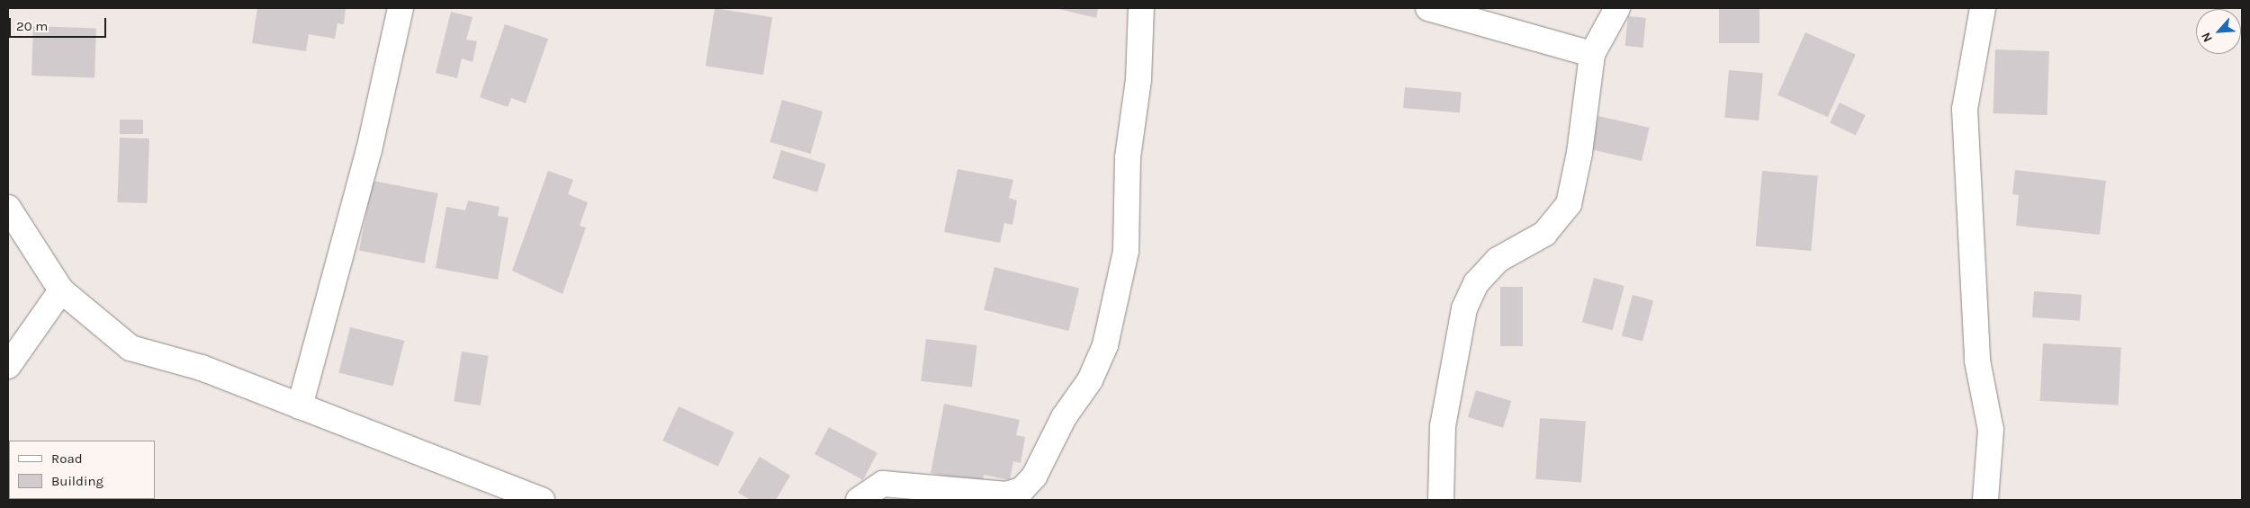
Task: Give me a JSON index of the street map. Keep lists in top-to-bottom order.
{
  "legend": ["Road", "Building"],
  "scale_bar": "20 m",
  "north": "bottom left"
}
